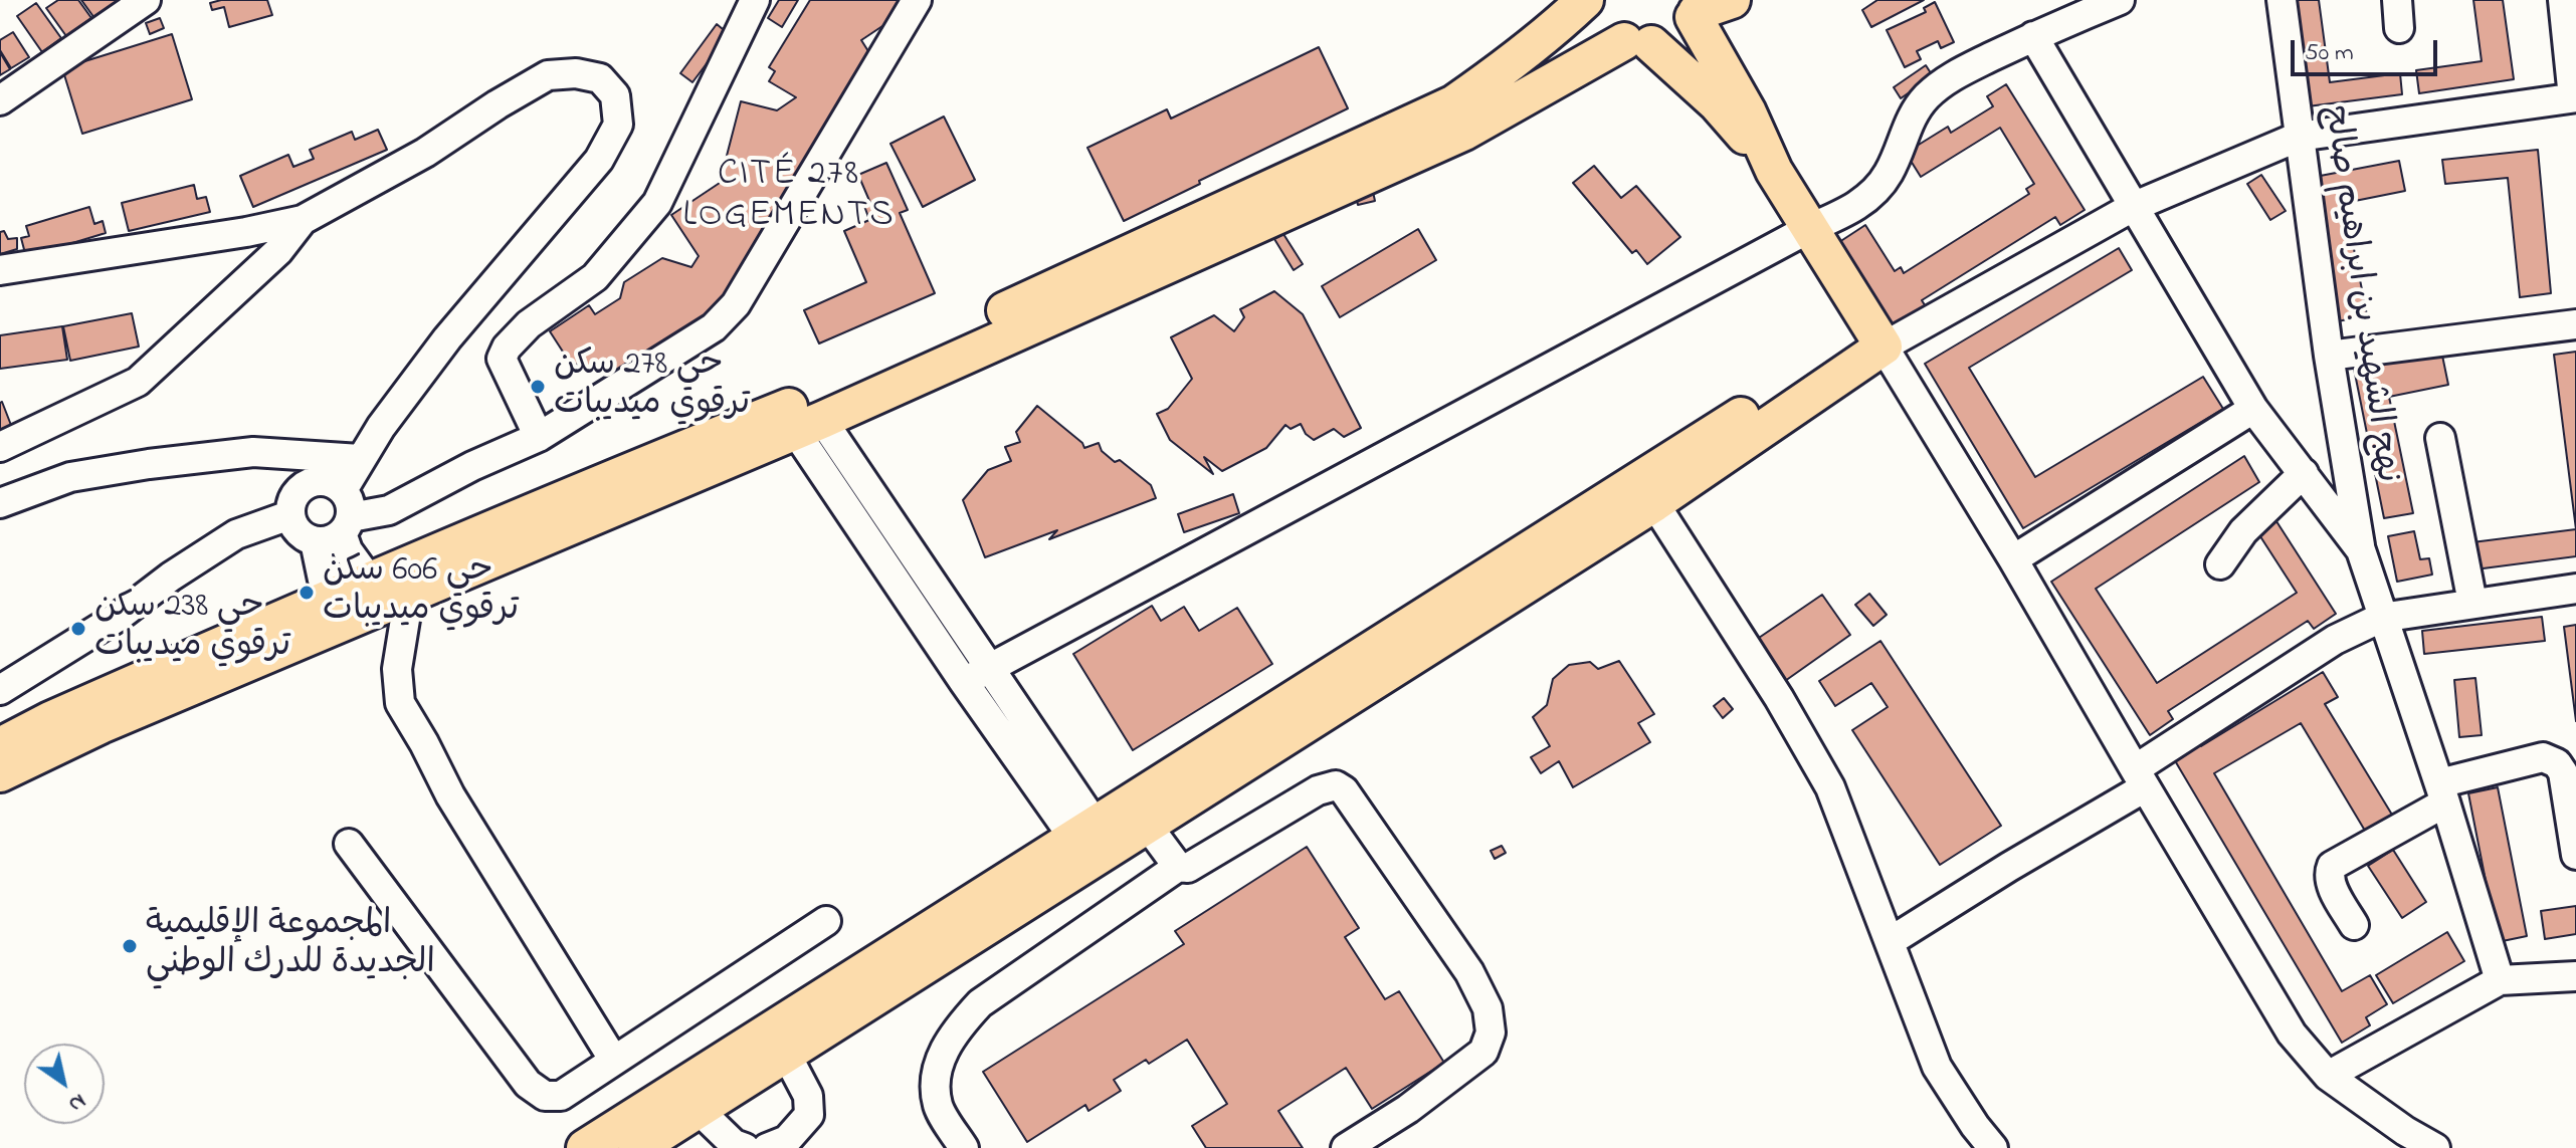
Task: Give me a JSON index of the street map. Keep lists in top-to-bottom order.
{
  "streets": {
    "street": ["نهج الشهيد بن ابراهيم صالح"]
  },
  "districts": ["CITÉ 278 LOGEMENTS"],
  "places": [
    "حي 278 سكن ترقوي ميديبات",
    "حي 606 سكن ترقوي ميديبات",
    "حي 238 سكن ترقوي ميديبات",
    "المجموعة الإقليمية الجديدة للدرك الوطني"
  ],
  "scale_bar": "50 m",
  "north": "bottom right"
}
